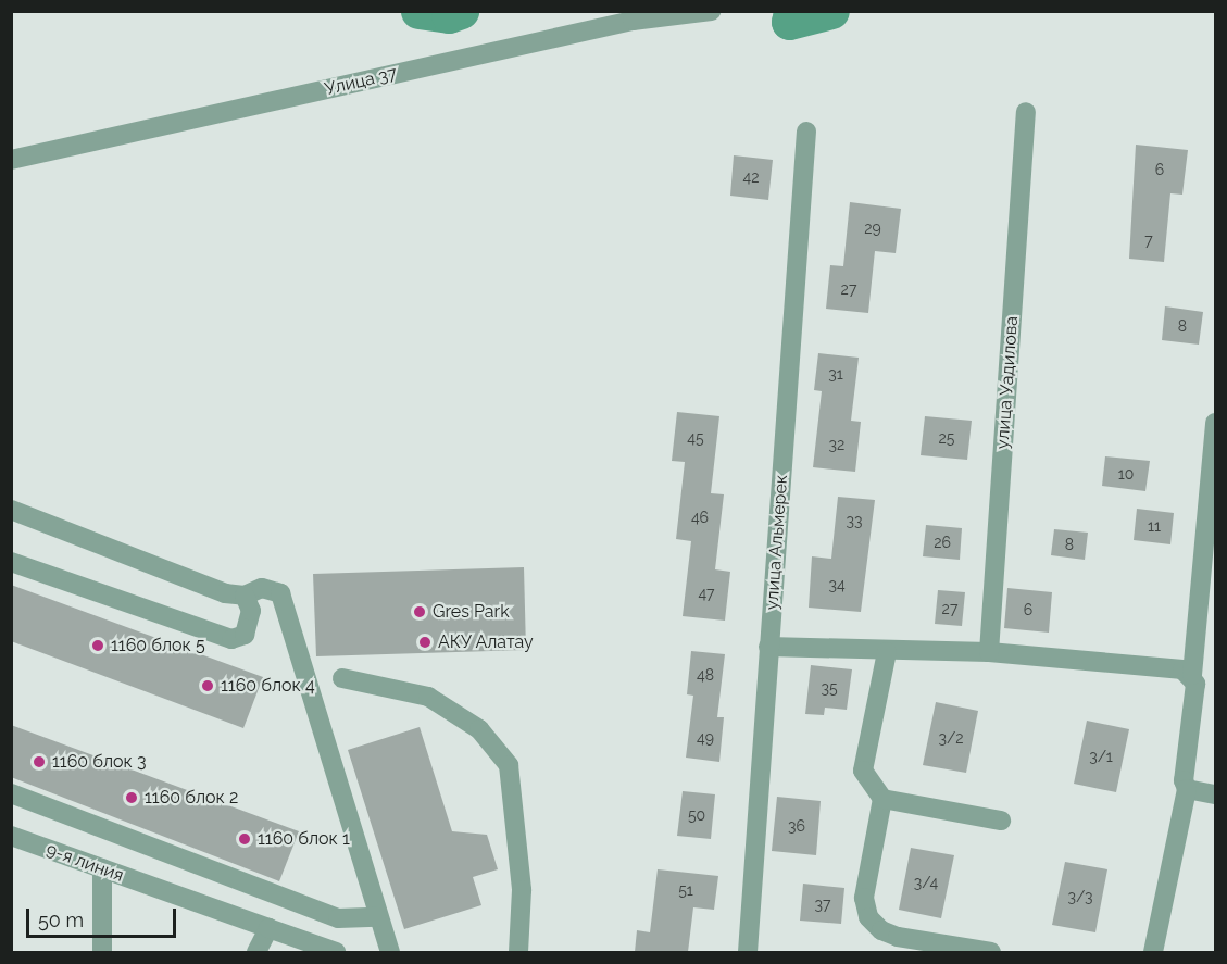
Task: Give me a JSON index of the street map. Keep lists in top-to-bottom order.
{
  "streets": {
    "street": [
      "Улица 37",
      "улица Уадилова",
      "улица Альмерек",
      "9-я линия"
    ]
  },
  "places": [
    "Gres Park",
    "АКУ Алатау",
    "1160 блок 5",
    "1160 блок 4",
    "1160 блок 3",
    "1160 блок 2",
    "1160 блок 1"
  ],
  "house_numbers": [
    "6",
    "42",
    "29",
    "7",
    "27",
    "8",
    "31",
    "45",
    "25",
    "32",
    "10",
    "46",
    "33",
    "11",
    "26",
    "8",
    "34",
    "47",
    "27",
    "6",
    "48",
    "35",
    "49",
    "3/2",
    "3/1",
    "50",
    "36",
    "3/4",
    "51",
    "3/3",
    "37"
  ],
  "scale_bar": "50 m"
}
